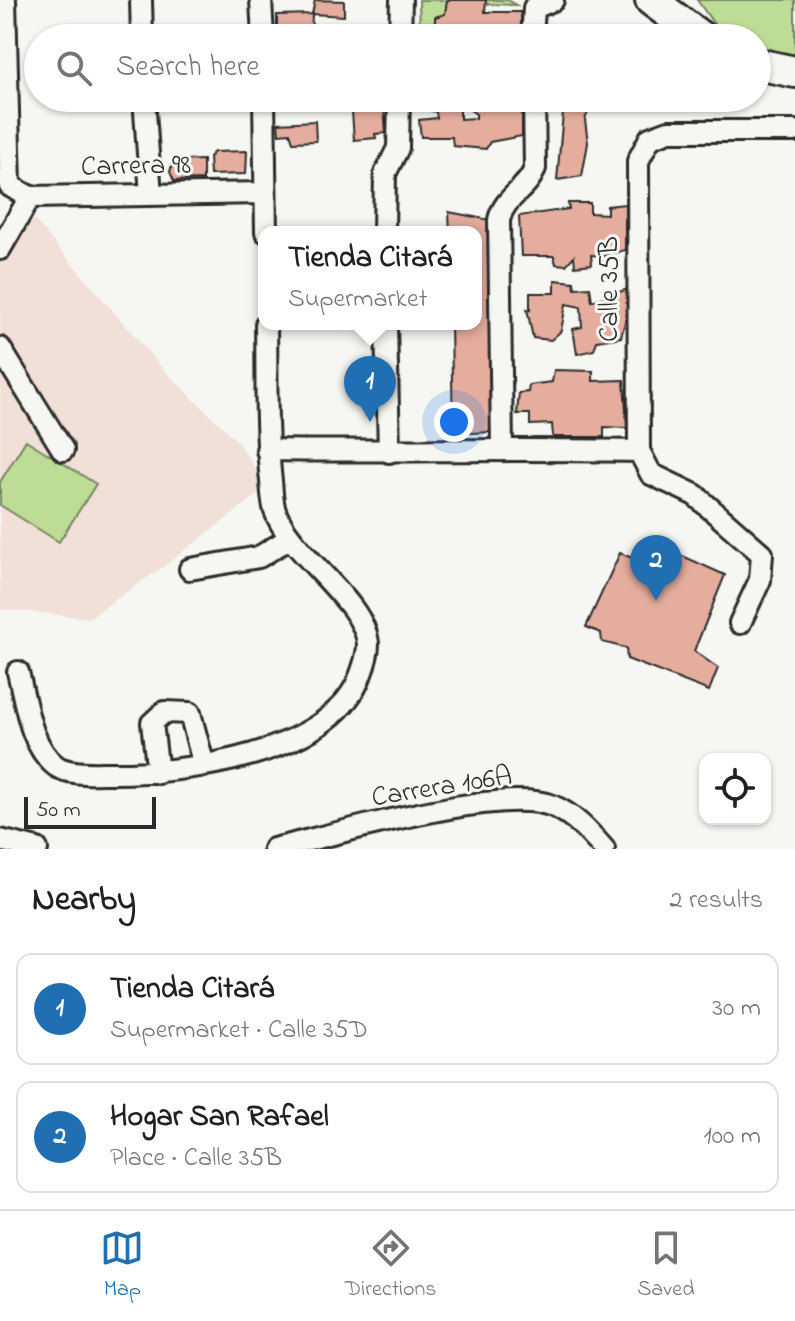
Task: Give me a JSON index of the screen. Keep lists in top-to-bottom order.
{
  "streets": {
    "street": ["Carrera 98", "Calle 35B", "Carrera 106A"]
  },
  "scale_bar": "50 m",
  "page": {
    "search": "Search here",
    "popup": ["Tienda Citará", "Supermarket"],
    "pins": ["1", "2"],
    "scale": "50 m",
    "heading": ["Nearby", "2 results"],
    "list": [
      {
        "mark": "1",
        "name": "Tienda Citará",
        "note": "Supermarket · Calle 35D",
        "value": "30 m"
      },
      {
        "mark": "2",
        "name": "Hogar San Rafael",
        "note": "Place · Calle 35B",
        "value": "100 m"
      }
    ],
    "nav": ["Map", "Directions", "Saved"]
  }
}
